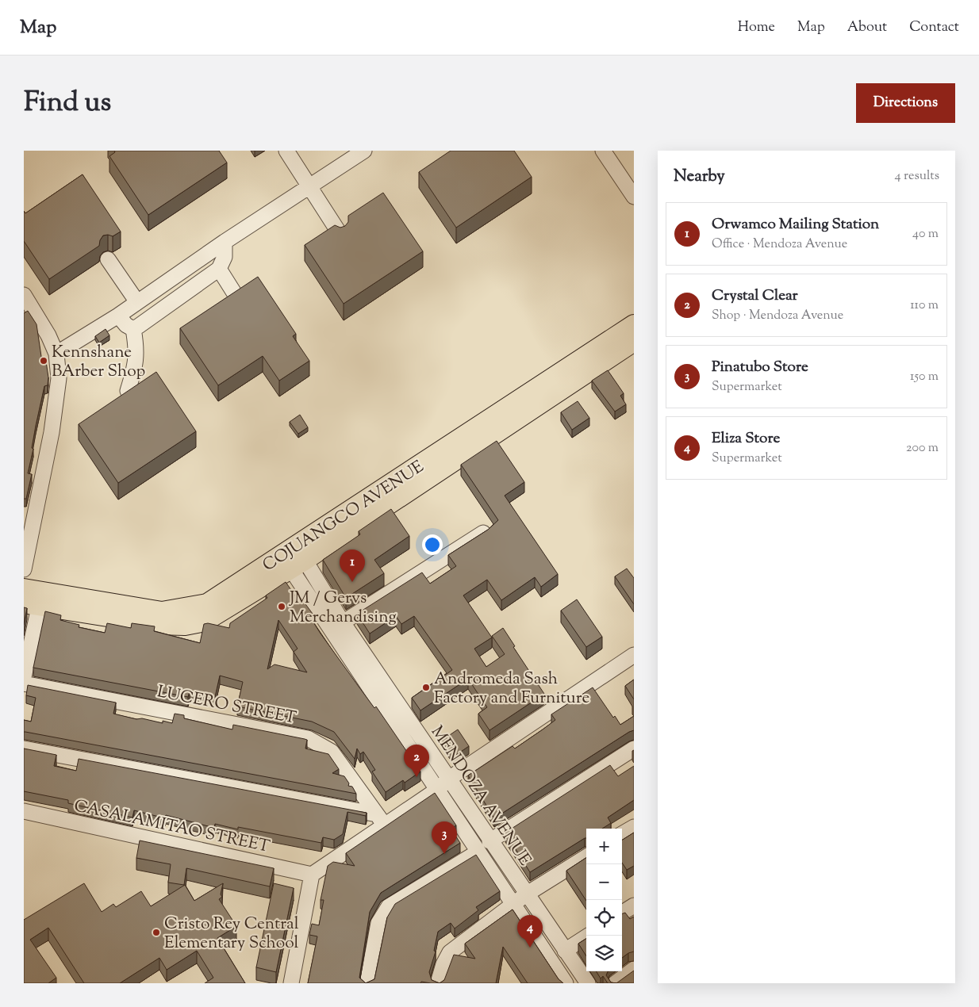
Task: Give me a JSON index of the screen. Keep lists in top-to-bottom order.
{
  "streets": {
    "main road": ["COJUANGCO AVENUE"],
    "street": ["LUCERO STREET", "MENDOZA AVENUE", "CASALAMITAO STREET"]
  },
  "crossings": [
    ["COJUANGCO AVENUE", "MENDOZA AVENUE"]
  ],
  "places": [
    "Kennshane BArber Shop",
    "JM / Gervs Merchandising",
    "Andromeda Sash Factory and Furniture",
    "Cristo Rey Central Elementary School"
  ],
  "page": {
    "header": "Map",
    "nav": [
      "Home",
      "Map",
      "About",
      "Contact"
    ],
    "title": "Find us",
    "buttons": "Directions",
    "heading": ["Nearby", "4 results"],
    "list": [
      {
        "mark": "1",
        "name": "Orwamco Mailing Station",
        "note": "Office · Mendoza Avenue",
        "value": "40 m"
      },
      {
        "mark": "2",
        "name": "Crystal Clear",
        "note": "Shop · Mendoza Avenue",
        "value": "110 m"
      },
      {
        "mark": "3",
        "name": "Pinatubo Store",
        "note": "Supermarket",
        "value": "150 m"
      },
      {
        "mark": "4",
        "name": "Eliza Store",
        "note": "Supermarket",
        "value": "200 m"
      }
    ],
    "pins": [
      "1",
      "2",
      "3",
      "4"
    ],
    "map_buttons": ["+", "−"]
  }
}
